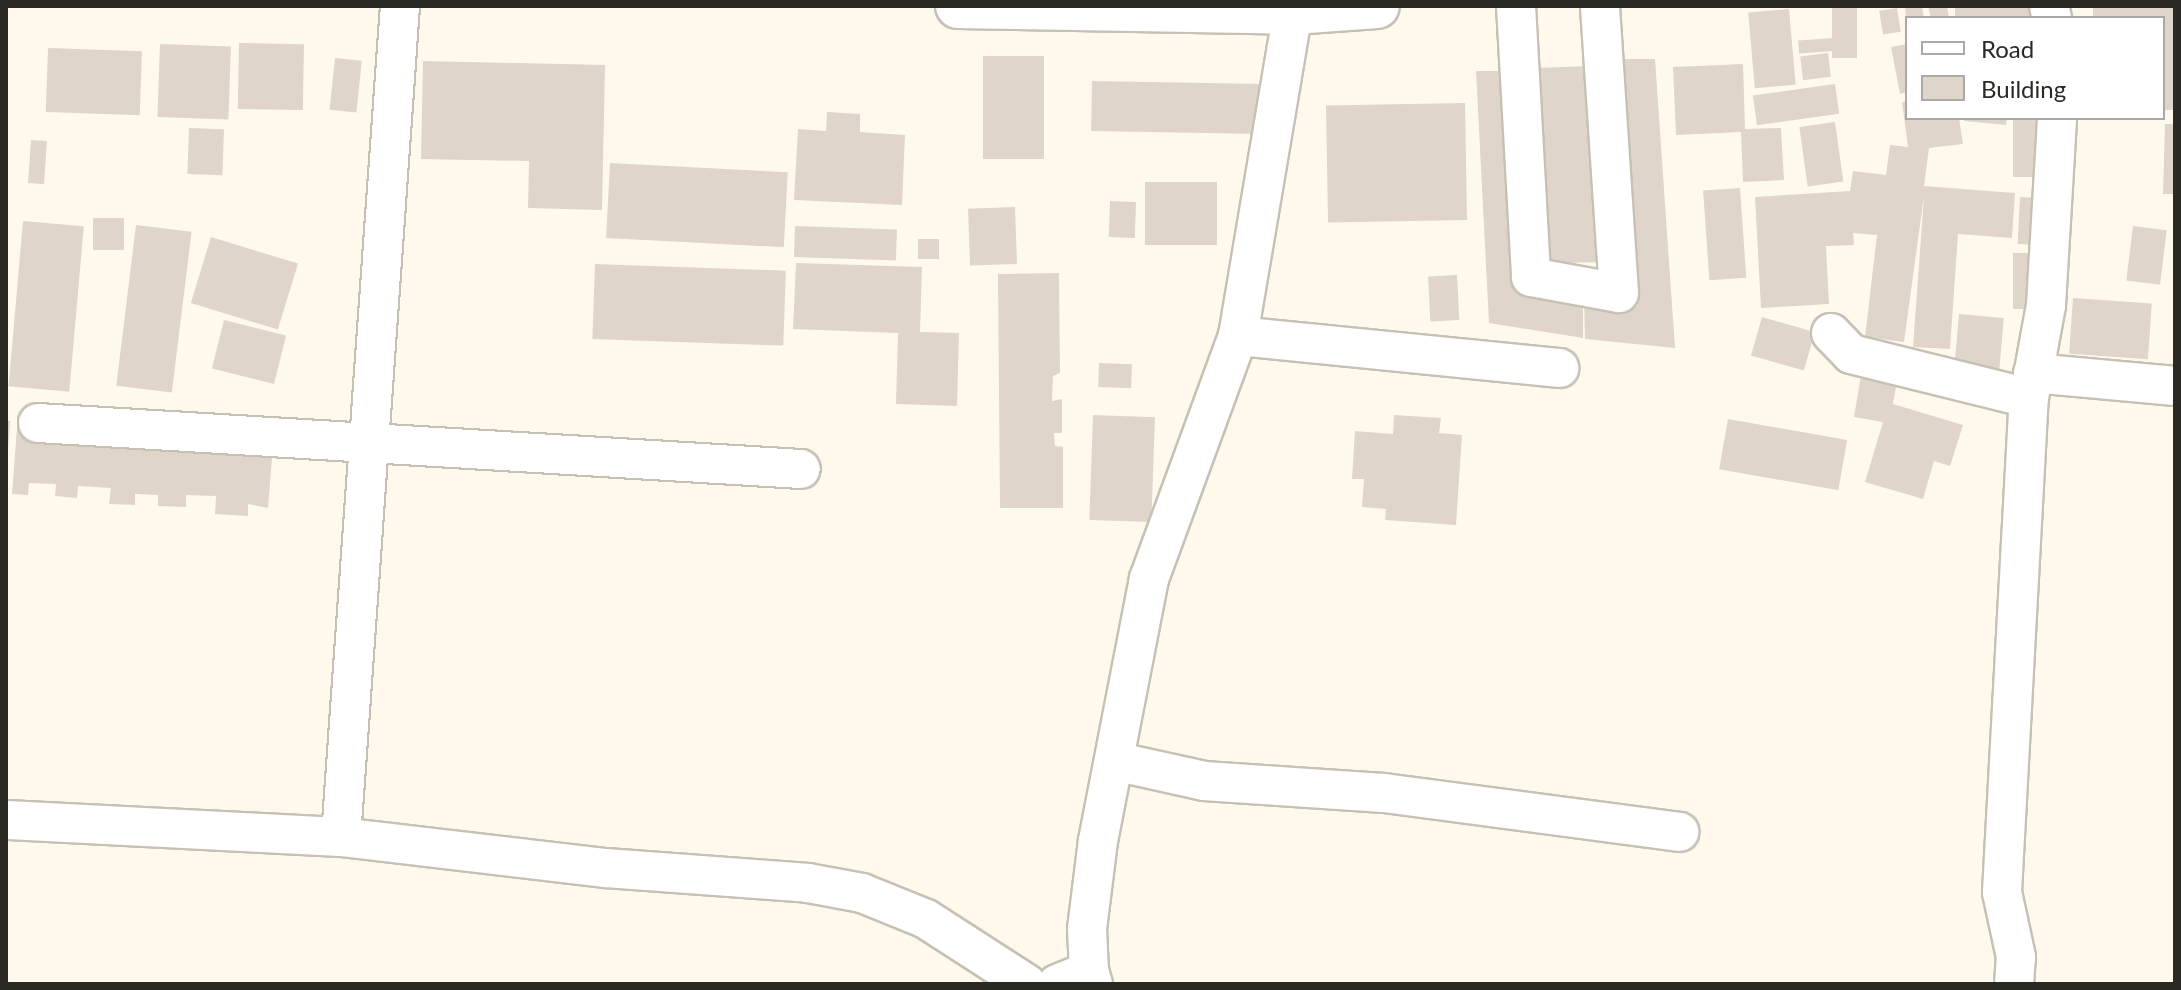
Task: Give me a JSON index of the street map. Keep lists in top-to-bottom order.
{
  "legend": ["Road", "Building"]
}
